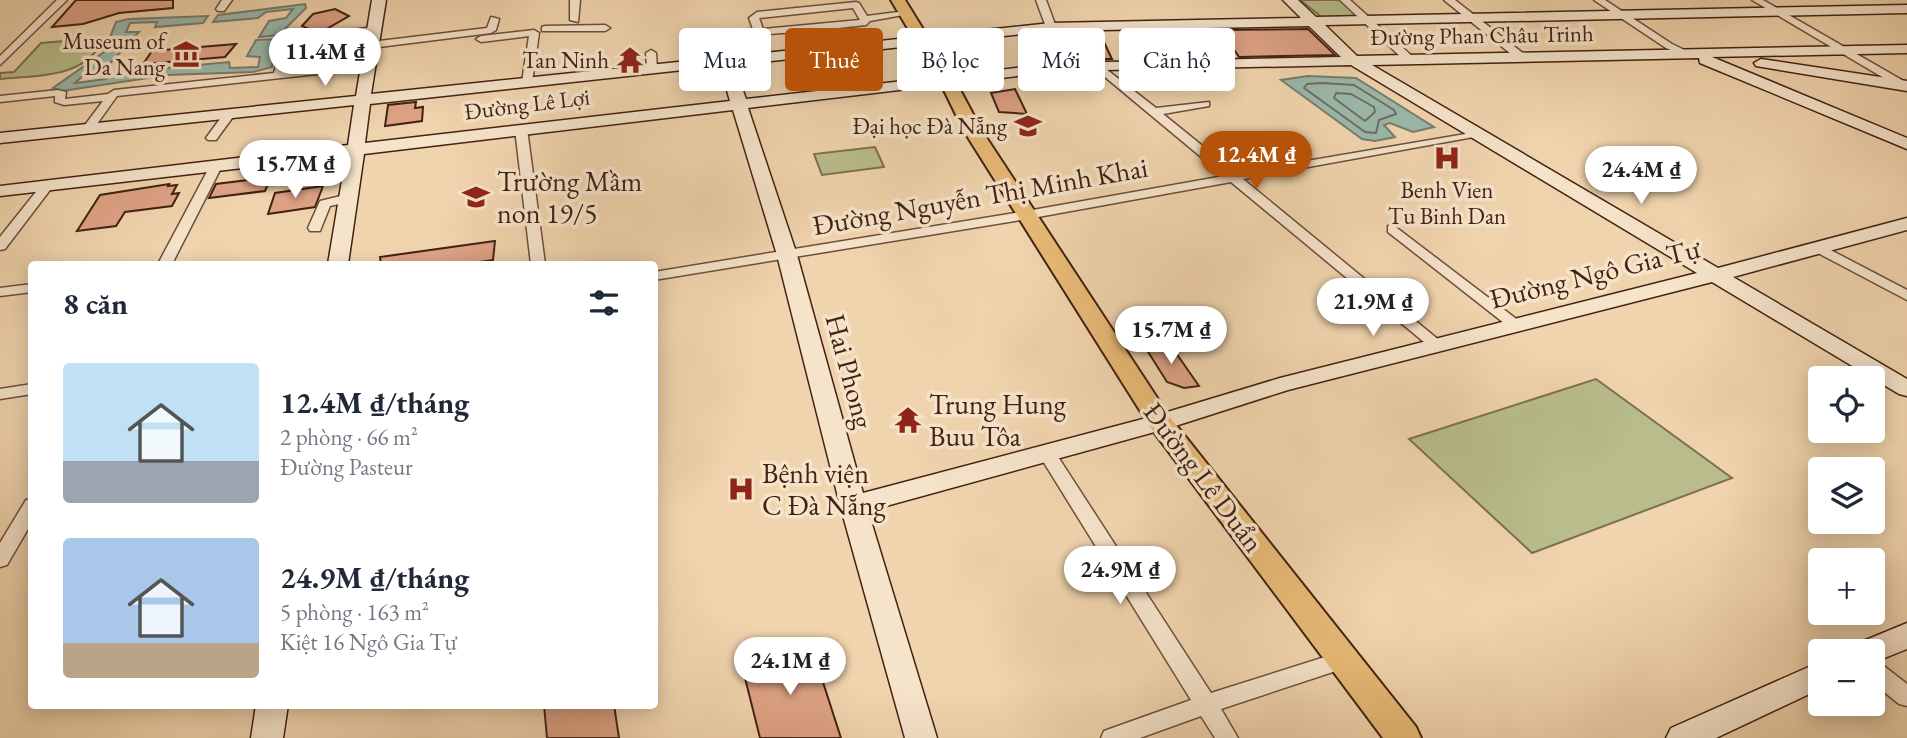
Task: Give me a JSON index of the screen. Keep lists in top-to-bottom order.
{
  "streets": {
    "main road": ["Đường Lê Duẩn"],
    "street": [
      "Đường Phan Châu Trinh",
      "Đường Lê Lợi",
      "Đường Nguyễn Thị Minh Khai",
      "Đường Ngô Gia Tự",
      "Hai Phong"
    ]
  },
  "crossings": [
    ["Đường Lê Lợi", "Hai Phong"],
    ["Đường Nguyễn Thị Minh Khai", "Hai Phong"],
    ["Đường Nguyễn Thị Minh Khai", "Đường Lê Duẩn"],
    ["Đường Ngô Gia Tự", "Hai Phong"],
    ["Đường Ngô Gia Tự", "Đường Lê Duẩn"]
  ],
  "places": {
    "museum": ["Museum of Da Nang"],
    "temple": ["Tan Ninh", "Trung Hung Buu Tôa"],
    "school or university": ["Đại học Đà Nẵng", "Trường Mầm non 19/5"],
    "hospital": ["Benh Vien Tu Binh Dan", "Bệnh viện C Đà Nẵng"]
  },
  "page": {
    "price": [
      "11.4M ₫",
      "12.4M ₫",
      "15.7M ₫",
      "24.4M ₫",
      "21.9M ₫",
      "15.7M ₫",
      "24.9M ₫",
      "24.1M ₫"
    ],
    "chip": [
      "Mua",
      "Thuê",
      "Bộ lọc",
      "Mới",
      "Căn hộ"
    ],
    "heading": "8 căn",
    "list": [
      {
        "name": "12.4M ₫/tháng",
        "note": "2 phòng · 66 m² · Đường Pasteur"
      },
      {
        "name": "24.9M ₫/tháng",
        "note": "5 phòng · 163 m² · Kiệt 16 Ngô Gia Tự"
      }
    ],
    "map_buttons": ["+", "−"]
  }
}
